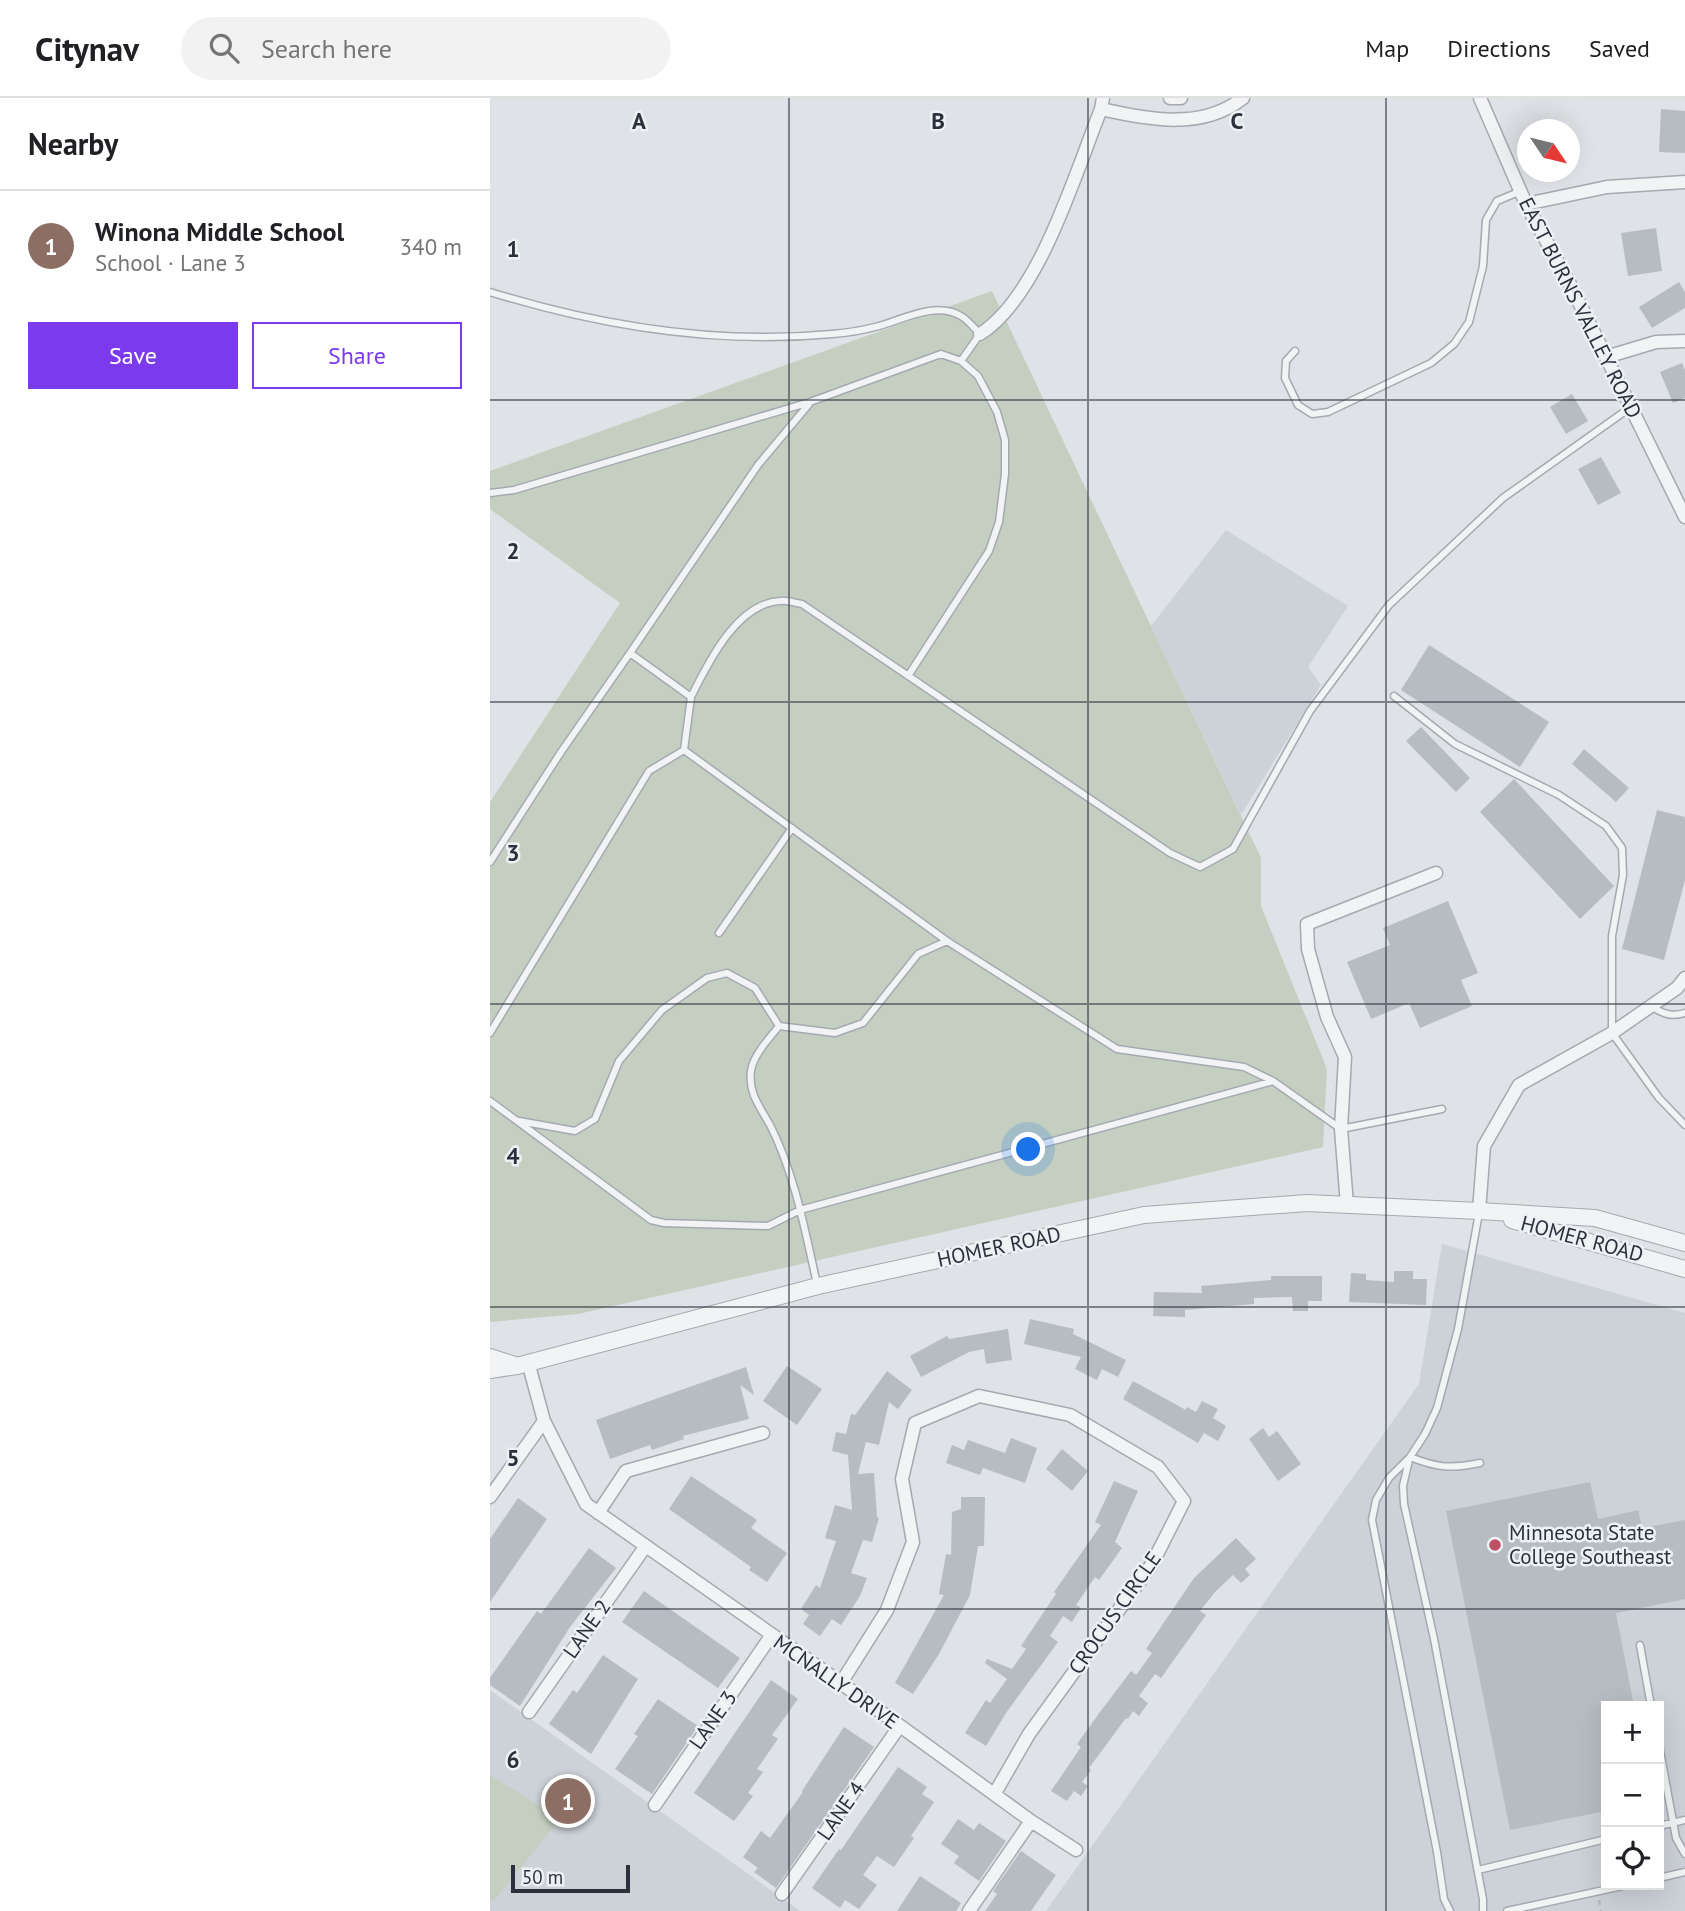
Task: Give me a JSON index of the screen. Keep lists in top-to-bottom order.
{
  "streets": {
    "street": [
      "EAST BURNS VALLEY ROAD",
      "HOMER ROAD",
      "CROCUS CIRCLE",
      "LANE 2",
      "MCNALLY DRIVE",
      "LANE 3",
      "LANE 4"
    ]
  },
  "crossings": [
    ["HOMER ROAD", "MCNALLY DRIVE"],
    ["CROCUS CIRCLE", "MCNALLY DRIVE"],
    ["LANE 2", "MCNALLY DRIVE"],
    ["MCNALLY DRIVE", "LANE 3"],
    ["MCNALLY DRIVE", "LANE 4"]
  ],
  "places": ["Minnesota State College Southeast"],
  "scale_bar": "50 m",
  "north": "bottom right",
  "page": {
    "header": "Citynav",
    "search": "Search here",
    "nav": ["Map", "Directions", "Saved"],
    "heading": "Nearby",
    "list": [
      {
        "mark": "1",
        "name": "Winona Middle School",
        "note": "School · Lane 3",
        "value": "340 m"
      }
    ],
    "buttons": ["Save", "Share"],
    "map_buttons": ["+", "−"],
    "pins": "1",
    "scale": "50 m"
  },
  "grid": {
    "columns": ["A", "B", "C"],
    "rows": [
      "1",
      "2",
      "3",
      "4",
      "5",
      "6"
    ]
  }
}
